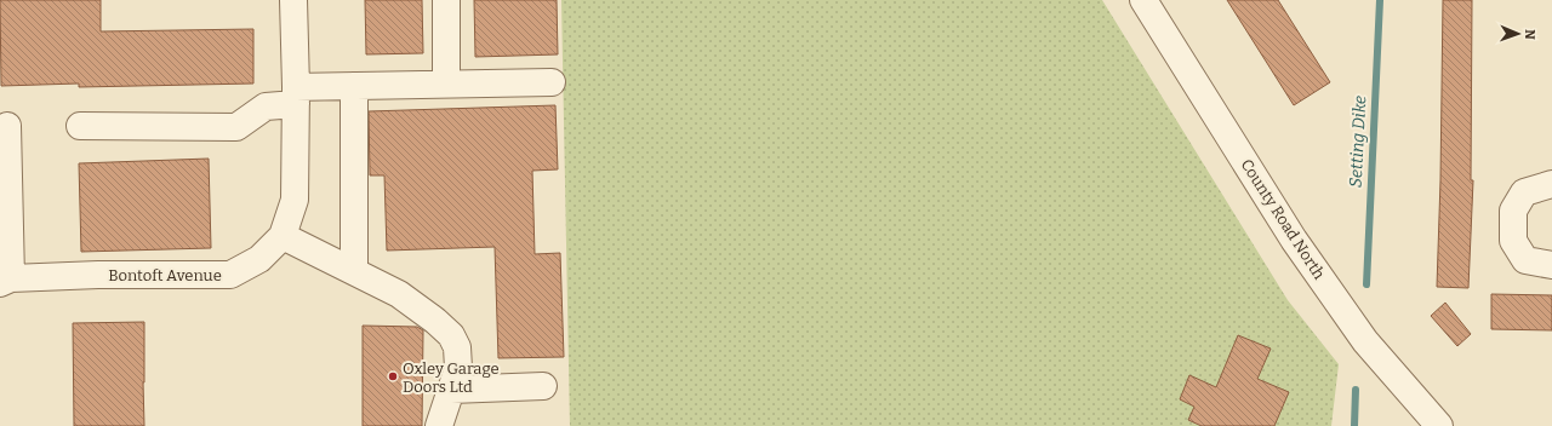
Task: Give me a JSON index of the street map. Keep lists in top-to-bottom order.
{
  "streets": {
    "street": ["County Road North", "Bontoft Avenue"]
  },
  "water": ["Setting Dike"],
  "places": ["Oxley Garage Doors Ltd"],
  "north": "right"
}
